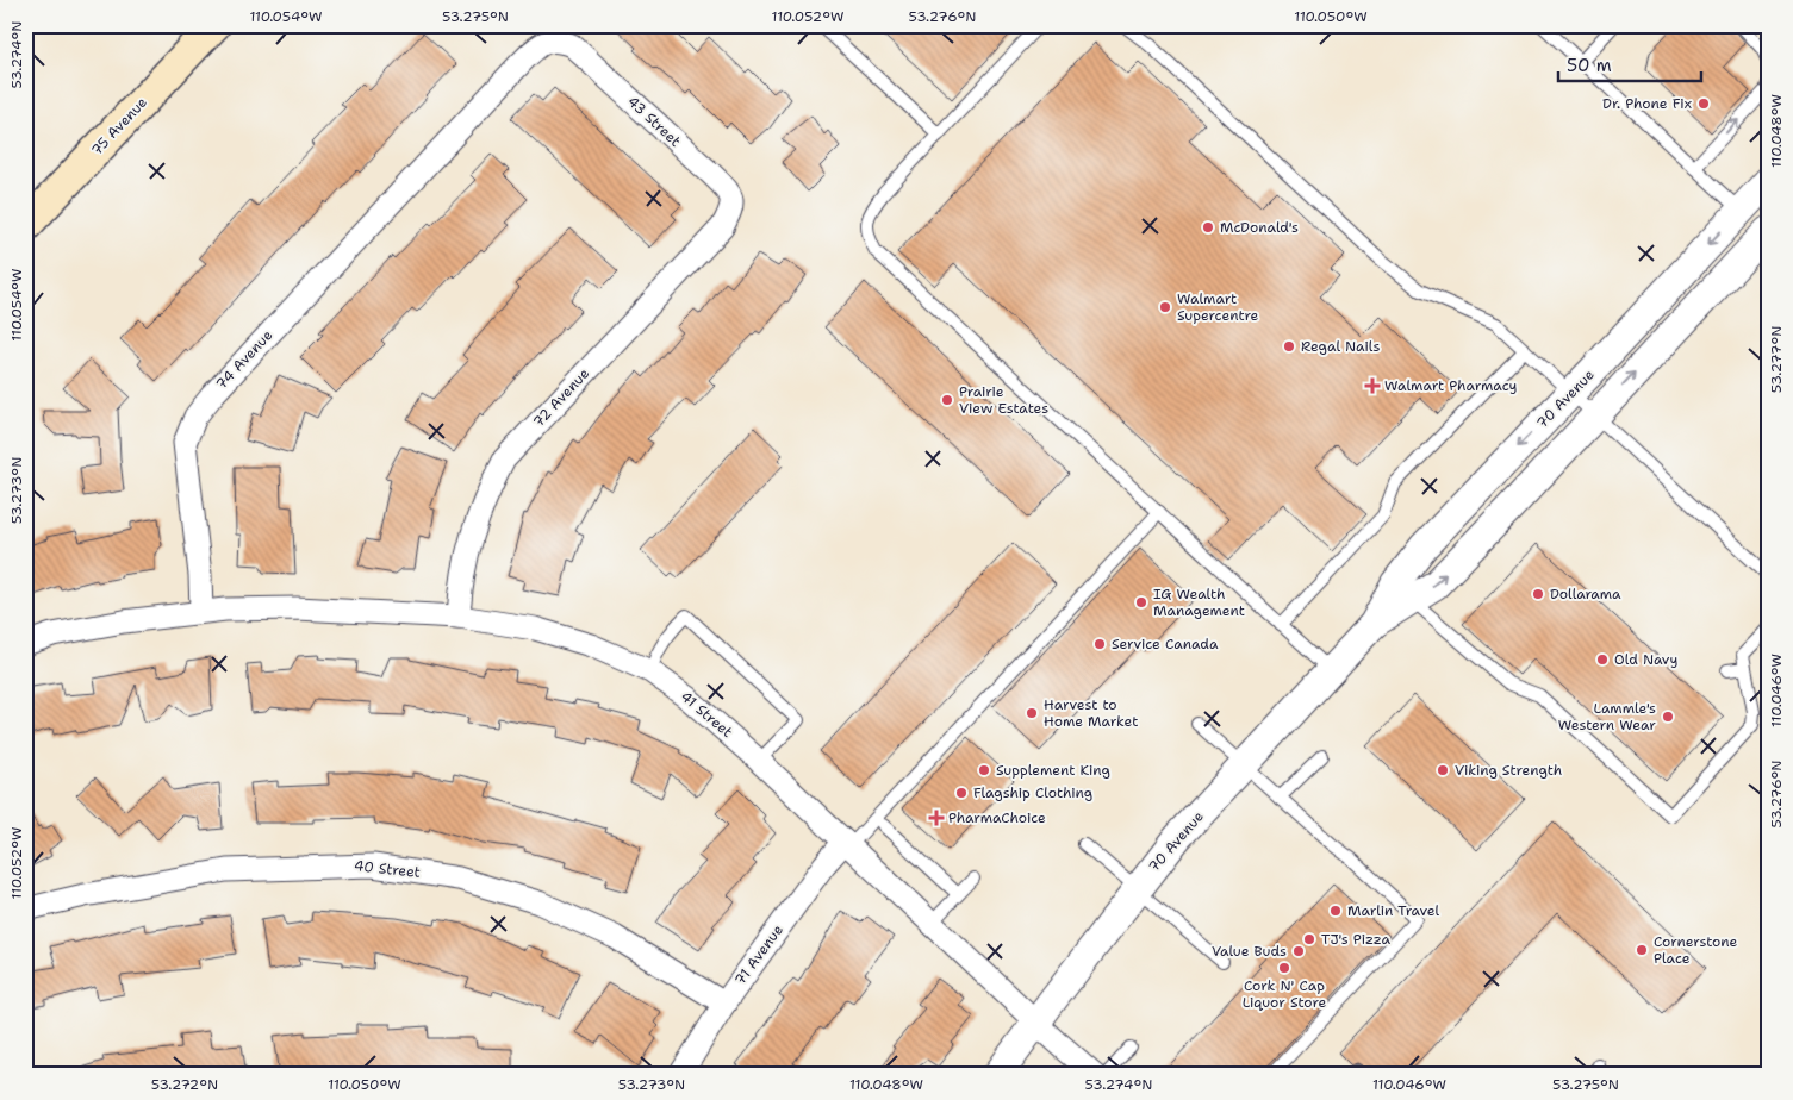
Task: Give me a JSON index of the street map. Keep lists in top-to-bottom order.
{
  "streets": {
    "main road": ["75 Avenue"],
    "street": [
      "43 Street",
      "74 Avenue",
      "72 Avenue",
      "70 Avenue",
      "41 Street",
      "40 Street",
      "71 Avenue"
    ]
  },
  "crossings": [
    ["43 Street", "74 Avenue"],
    ["43 Street", "72 Avenue"],
    ["74 Avenue", "41 Street"],
    ["72 Avenue", "41 Street"],
    ["70 Avenue", "41 Street"],
    ["41 Street", "71 Avenue"],
    ["40 Street", "71 Avenue"]
  ],
  "places": {
    "other": [
      "Dr. Phone Fix",
      "McDonald's",
      "Walmart Supercentre",
      "Regal Nails",
      "Prairie View Estates",
      "Dollarama",
      "IG Wealth Management",
      "Service Canada",
      "Old Navy",
      "Harvest to Home Market",
      "Lammle's Western Wear",
      "Supplement King",
      "Viking Strength",
      "Flagship Clothing",
      "Marlin Travel",
      "TJ's Pizza",
      "Cornerstone Place",
      "Value Buds",
      "Cork N' Cap Liquor Store"
    ],
    "health": ["Walmart Pharmacy", "PharmaChoice"]
  },
  "scale_bar": "50 m",
  "coordinates": [
    "110.054°W",
    "53.275°N",
    "110.052°W",
    "53.276°N",
    "110.050°W",
    "53.274°N",
    "110.048°W",
    "53.277°N",
    "53.273°N",
    "110.046°W",
    "53.272°N"
  ]
}
